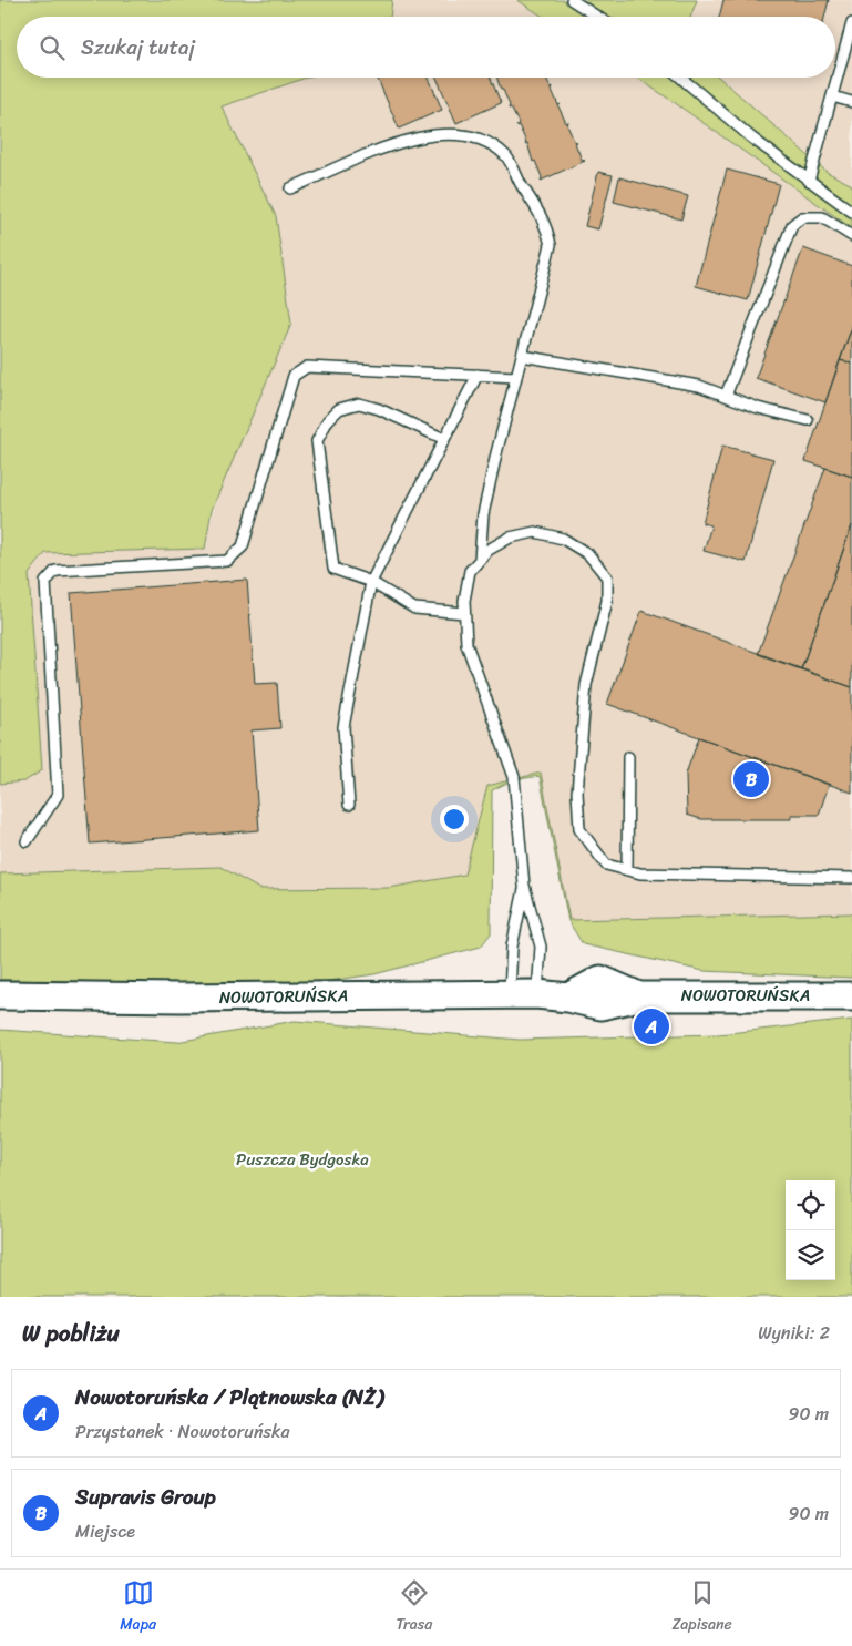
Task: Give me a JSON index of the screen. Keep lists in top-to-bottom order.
{
  "streets": {
    "main road": ["NOWOTORUŃSKA"]
  },
  "parks": ["Puszcza Bydgoska"],
  "page": {
    "search": "Szukaj tutaj",
    "pins": ["B", "A"],
    "heading": ["W pobliżu", "Wyniki: 2"],
    "list": [
      {
        "mark": "A",
        "name": "Nowotoruńska / Plątnowska (NŻ)",
        "note": "Przystanek · Nowotoruńska",
        "value": "90 m"
      },
      {
        "mark": "B",
        "name": "Supravis Group",
        "note": "Miejsce",
        "value": "90 m"
      }
    ],
    "nav": ["Mapa", "Trasa", "Zapisane"]
  }
}
